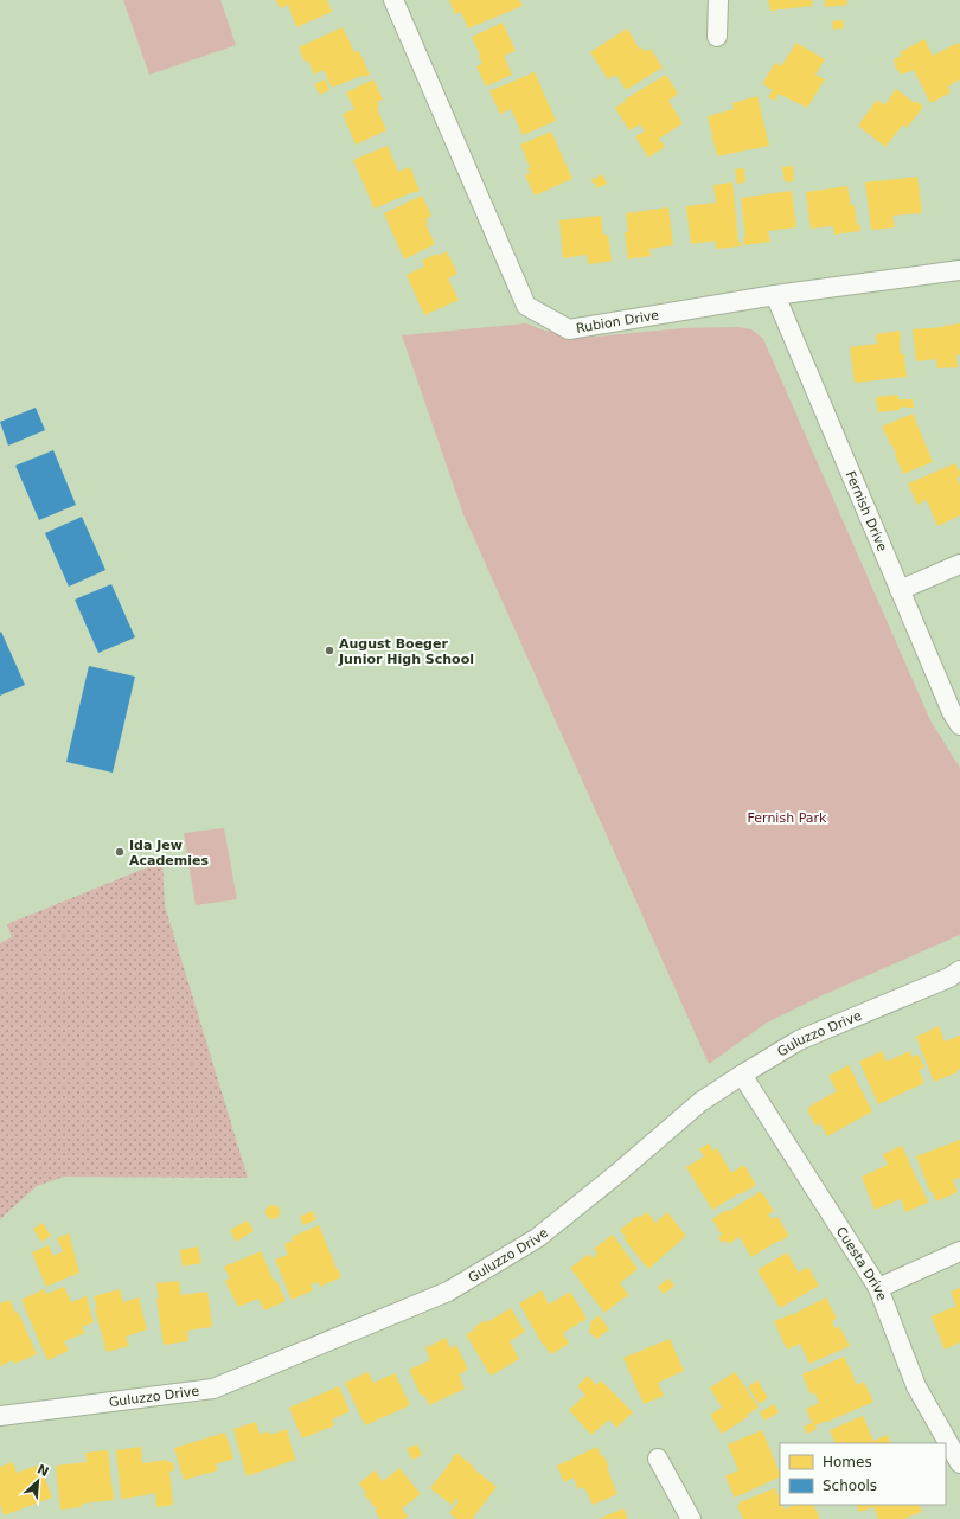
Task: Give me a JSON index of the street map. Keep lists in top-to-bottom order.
{
  "streets": {
    "street": [
      "Rubion Drive",
      "Fernish Drive",
      "Guluzzo Drive",
      "Cuesta Drive"
    ]
  },
  "crossings": [
    ["Rubion Drive", "Fernish Drive"],
    ["Guluzzo Drive", "Cuesta Drive"]
  ],
  "parks": ["Fernish Park"],
  "places": ["August Boeger Junior High School", "Ida Jew Academies"],
  "legend": ["Homes", "Schools"],
  "north": "top right"
}
